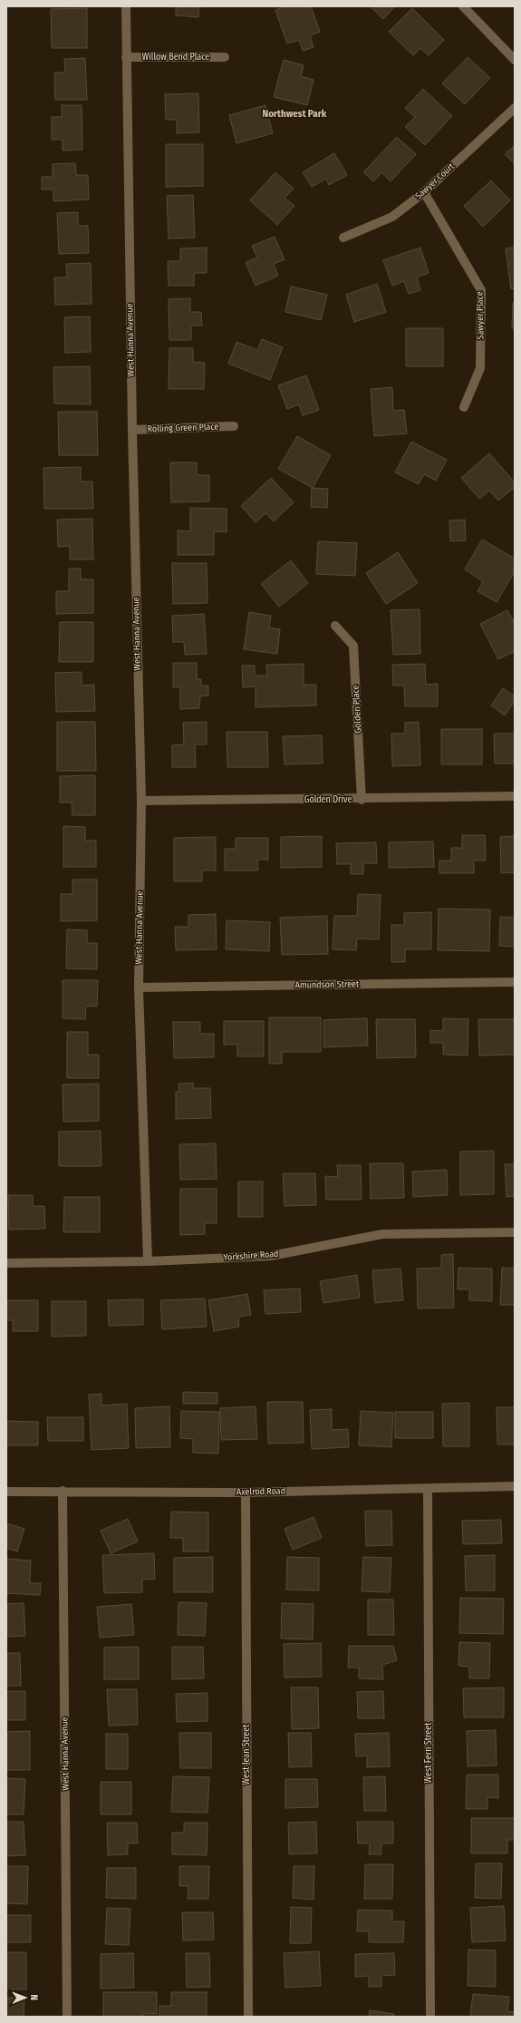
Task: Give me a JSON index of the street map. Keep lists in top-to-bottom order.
{
  "streets": {
    "street": [
      "Willow Bend Place",
      "Sawyer Court",
      "Sawyer Place",
      "West Hanna Avenue",
      "Rolling Green Place",
      "Golden Place",
      "Golden Drive",
      "Amundson Street",
      "Yorkshire Road",
      "Axelrod Road",
      "West Fern Street",
      "West Jean Street"
    ]
  },
  "crossings": [
    ["Willow Bend Place", "West Hanna Avenue"],
    ["Sawyer Court", "Sawyer Place"],
    ["West Hanna Avenue", "Rolling Green Place"],
    ["West Hanna Avenue", "Golden Drive"],
    ["West Hanna Avenue", "Amundson Street"],
    ["West Hanna Avenue", "Yorkshire Road"],
    ["West Hanna Avenue", "Axelrod Road"],
    ["Golden Place", "Golden Drive"],
    ["Axelrod Road", "West Fern Street"],
    ["Axelrod Road", "West Jean Street"]
  ],
  "districts": ["Northwest Park"],
  "north": "right"
}
